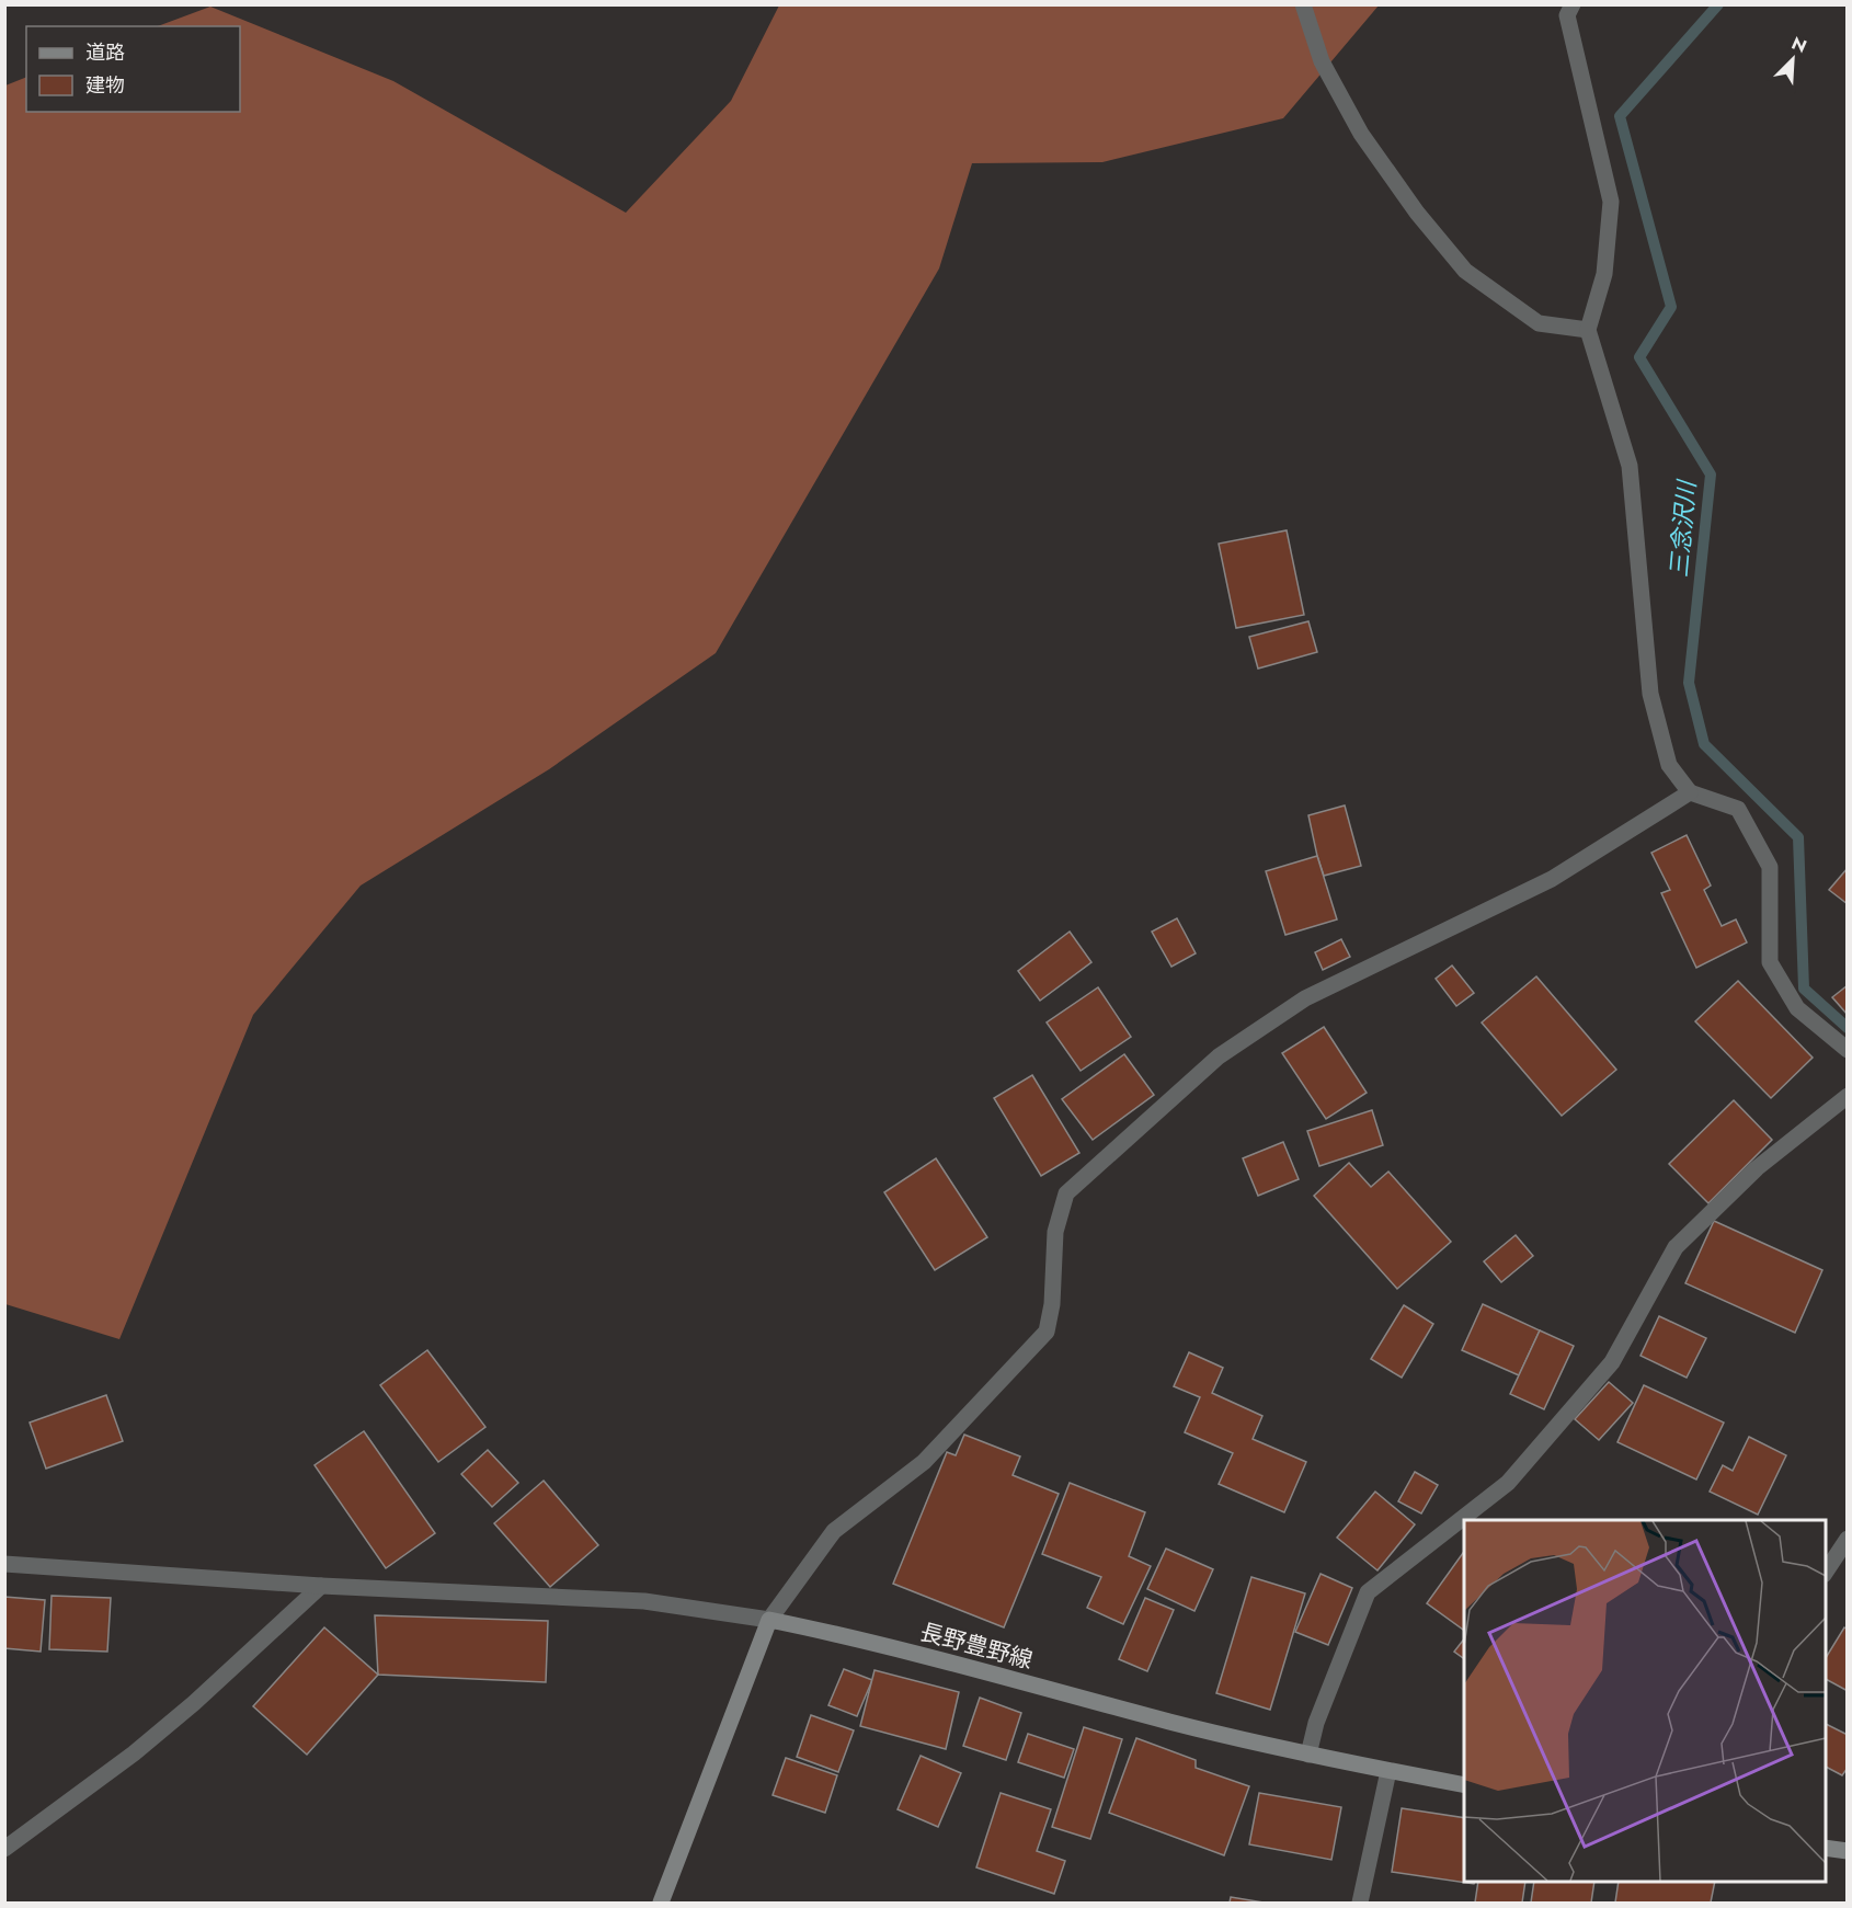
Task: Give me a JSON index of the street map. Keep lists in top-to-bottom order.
{
  "streets": {
    "main road": ["長野豊野線"]
  },
  "water": ["三念沢川"],
  "legend": ["道路", "建物"],
  "north": "top right"
}
